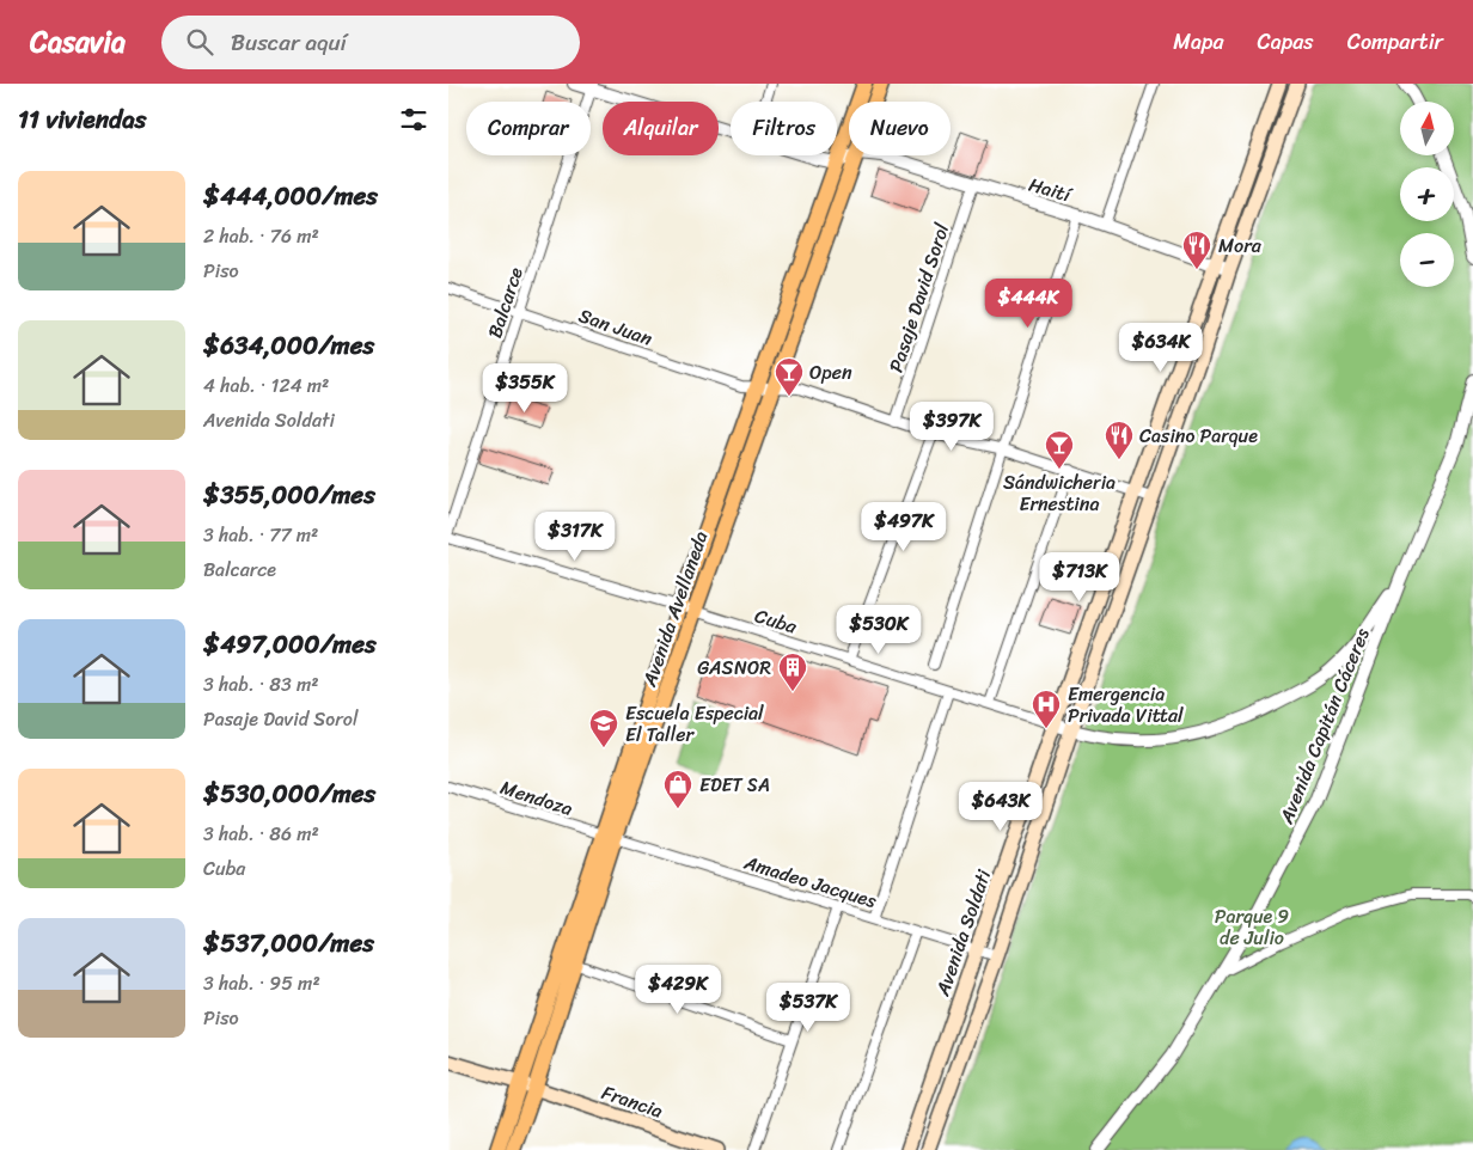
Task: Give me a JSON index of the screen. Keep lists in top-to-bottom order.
{
  "streets": {
    "main road": ["Avenida Avellaneda", "Avenida Soldati", "Francia"],
    "street": [
      "Haití",
      "Pasaje David Sorol",
      "Balcarce",
      "San Juan",
      "Cuba",
      "Avenida Capitán Cáceres",
      "Mendoza",
      "Amadeo Jacques"
    ]
  },
  "crossings": [
    ["Haití", "Pasaje David Sorol"],
    ["Haití", "Avenida Soldati"],
    ["Pasaje David Sorol", "San Juan"],
    ["Balcarce", "San Juan"],
    ["San Juan", "Avenida Avellaneda"],
    ["San Juan", "Avenida Soldati"],
    ["Avenida Avellaneda", "Cuba"],
    ["Avenida Avellaneda", "Mendoza"],
    ["Avenida Avellaneda", "Amadeo Jacques"],
    ["Avenida Avellaneda", "Francia"],
    ["Cuba", "Avenida Soldati"],
    ["Mendoza", "Amadeo Jacques"],
    ["Amadeo Jacques", "Avenida Soldati"]
  ],
  "parks": ["Parque 9 de Julio"],
  "places": {
    "restaurant": ["Mora", "Casino Parque"],
    "bar": ["Open", "Sándwicheria Ernestina"],
    "building": ["GASNOR"],
    "hospital": ["Emergencia Privada Vittal"],
    "school or university": ["Escuela Especial El Taller"],
    "shop": ["EDET SA"]
  },
  "north": "top",
  "page": {
    "header": "Casavia",
    "search": "Buscar aquí",
    "nav": ["Mapa", "Capas", "Compartir"],
    "heading": "11 viviendas",
    "map_buttons": ["+", "−"],
    "chip": [
      "Comprar",
      "Alquilar",
      "Filtros",
      "Nuevo"
    ],
    "list": [
      {
        "name": "$444,000/mes",
        "note": "2 hab. · 76 m² · Piso"
      },
      {
        "name": "$634,000/mes",
        "note": "4 hab. · 124 m² · Avenida Soldati"
      },
      {
        "name": "$355,000/mes",
        "note": "3 hab. · 77 m² · Balcarce"
      },
      {
        "name": "$497,000/mes",
        "note": "3 hab. · 83 m² · Pasaje David Sorol"
      },
      {
        "name": "$530,000/mes",
        "note": "3 hab. · 86 m² · Cuba"
      },
      {
        "name": "$537,000/mes",
        "note": "3 hab. · 95 m² · Piso"
      }
    ],
    "price": [
      "$444K",
      "$634K",
      "$355K",
      "$397K",
      "$497K",
      "$317K",
      "$713K",
      "$530K",
      "$643K",
      "$429K",
      "$537K"
    ]
  }
}
